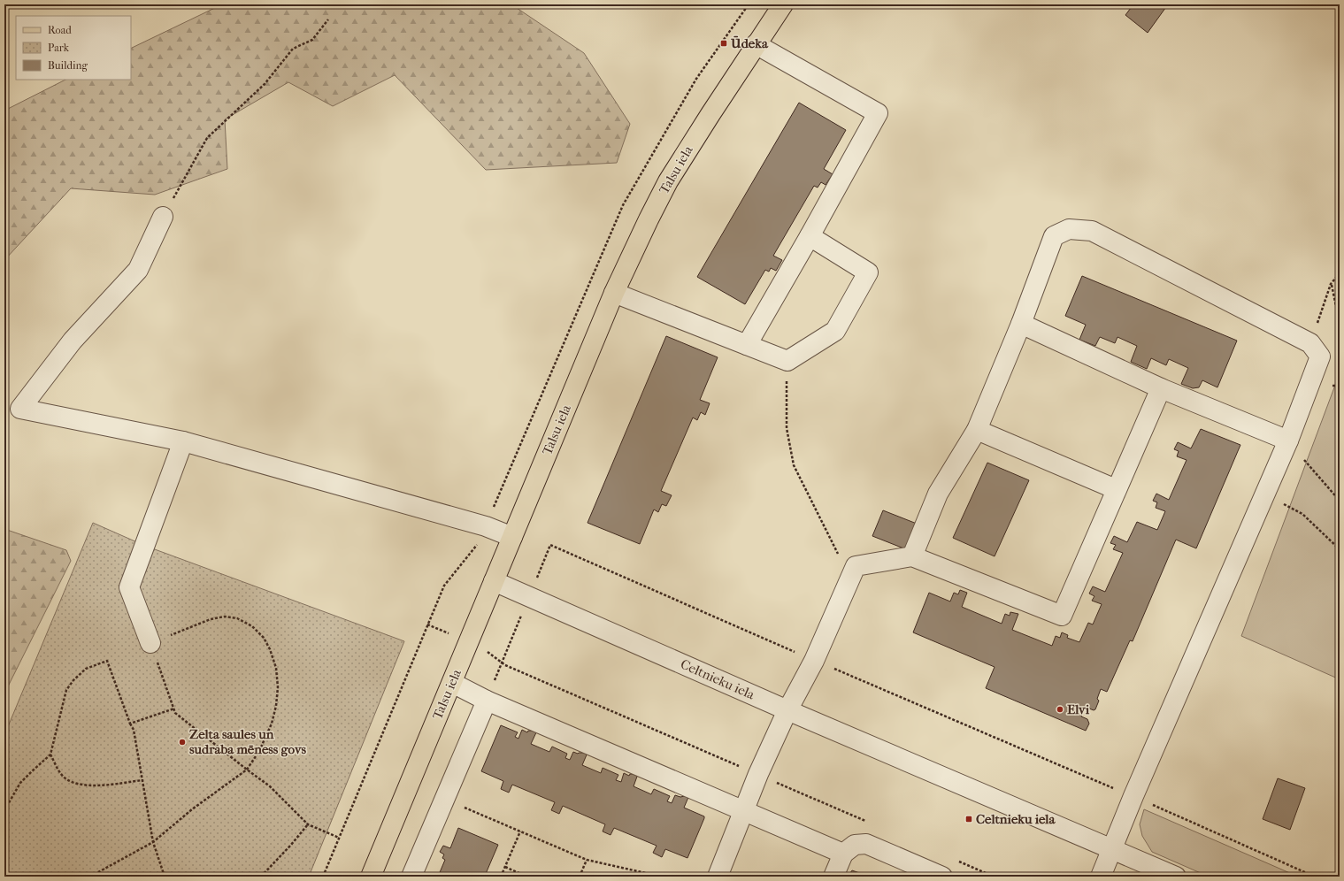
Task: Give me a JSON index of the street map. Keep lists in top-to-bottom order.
{
  "streets": {
    "main road": ["Talsu iela"],
    "street": ["Celtnieku iela"]
  },
  "crossings": [
    ["Talsu iela", "Celtnieku iela"]
  ],
  "places": {
    "transit": ["Ūdeka", "Celtnieku iela"],
    "other": ["Elvi", "Zelta saules un sudraba mēness govs"]
  },
  "legend": ["Road", "Park", "Building"]
}
